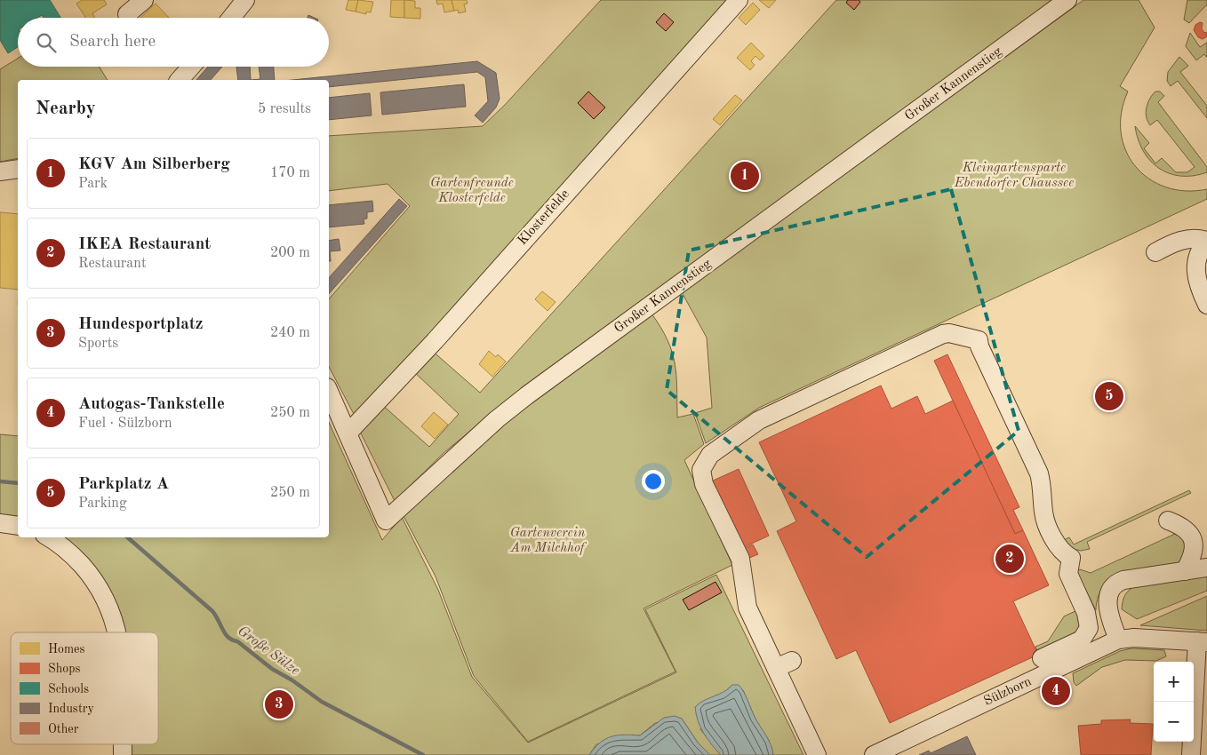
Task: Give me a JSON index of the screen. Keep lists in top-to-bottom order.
{
  "streets": {
    "street": ["Großer Kannenstieg", "Klosterfelde", "Sülzborn"]
  },
  "crossings": [
    ["Großer Kannenstieg", "Klosterfelde"]
  ],
  "water": ["Große Sülze"],
  "parks": ["Kleingartensparte Ebendorfer Chaussee", "Gartenfreunde Klosterfelde", "Gartenverein Am Milchhof"],
  "legend": [
    "Homes",
    "Shops",
    "Schools",
    "Industry",
    "Other"
  ],
  "page": {
    "search": "Search here",
    "heading": ["Nearby", "5 results"],
    "list": [
      {
        "mark": "1",
        "name": "KGV Am Silberberg",
        "note": "Park",
        "value": "170 m"
      },
      {
        "mark": "2",
        "name": "IKEA Restaurant",
        "note": "Restaurant",
        "value": "200 m"
      },
      {
        "mark": "3",
        "name": "Hundesportplatz",
        "note": "Sports",
        "value": "240 m"
      },
      {
        "mark": "4",
        "name": "Autogas-Tankstelle",
        "note": "Fuel · Sülzborn",
        "value": "250 m"
      },
      {
        "mark": "5",
        "name": "Parkplatz A",
        "note": "Parking",
        "value": "250 m"
      }
    ],
    "pins": [
      "1",
      "5",
      "2",
      "4",
      "3"
    ],
    "map_buttons": ["+", "−"]
  }
}
